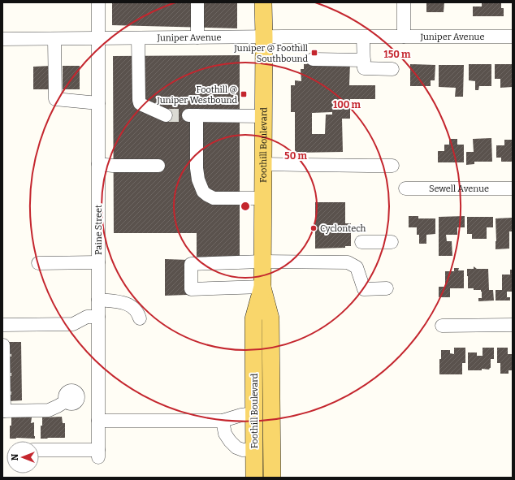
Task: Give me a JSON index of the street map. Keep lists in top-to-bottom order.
{
  "streets": {
    "main road": ["Foothill Boulevard"],
    "street": ["Juniper Avenue", "Sewell Avenue", "Paine Street"]
  },
  "crossings": [
    ["Juniper Avenue", "Foothill Boulevard"],
    ["Juniper Avenue", "Paine Street"]
  ],
  "places": {
    "transit": ["Juniper @ Foothill Southbound", "Foothill @ Juniper Westbound"],
    "other": ["Cyclontech"]
  },
  "north": "left",
  "rings": ["150 m", "100 m", "50 m"]
}
